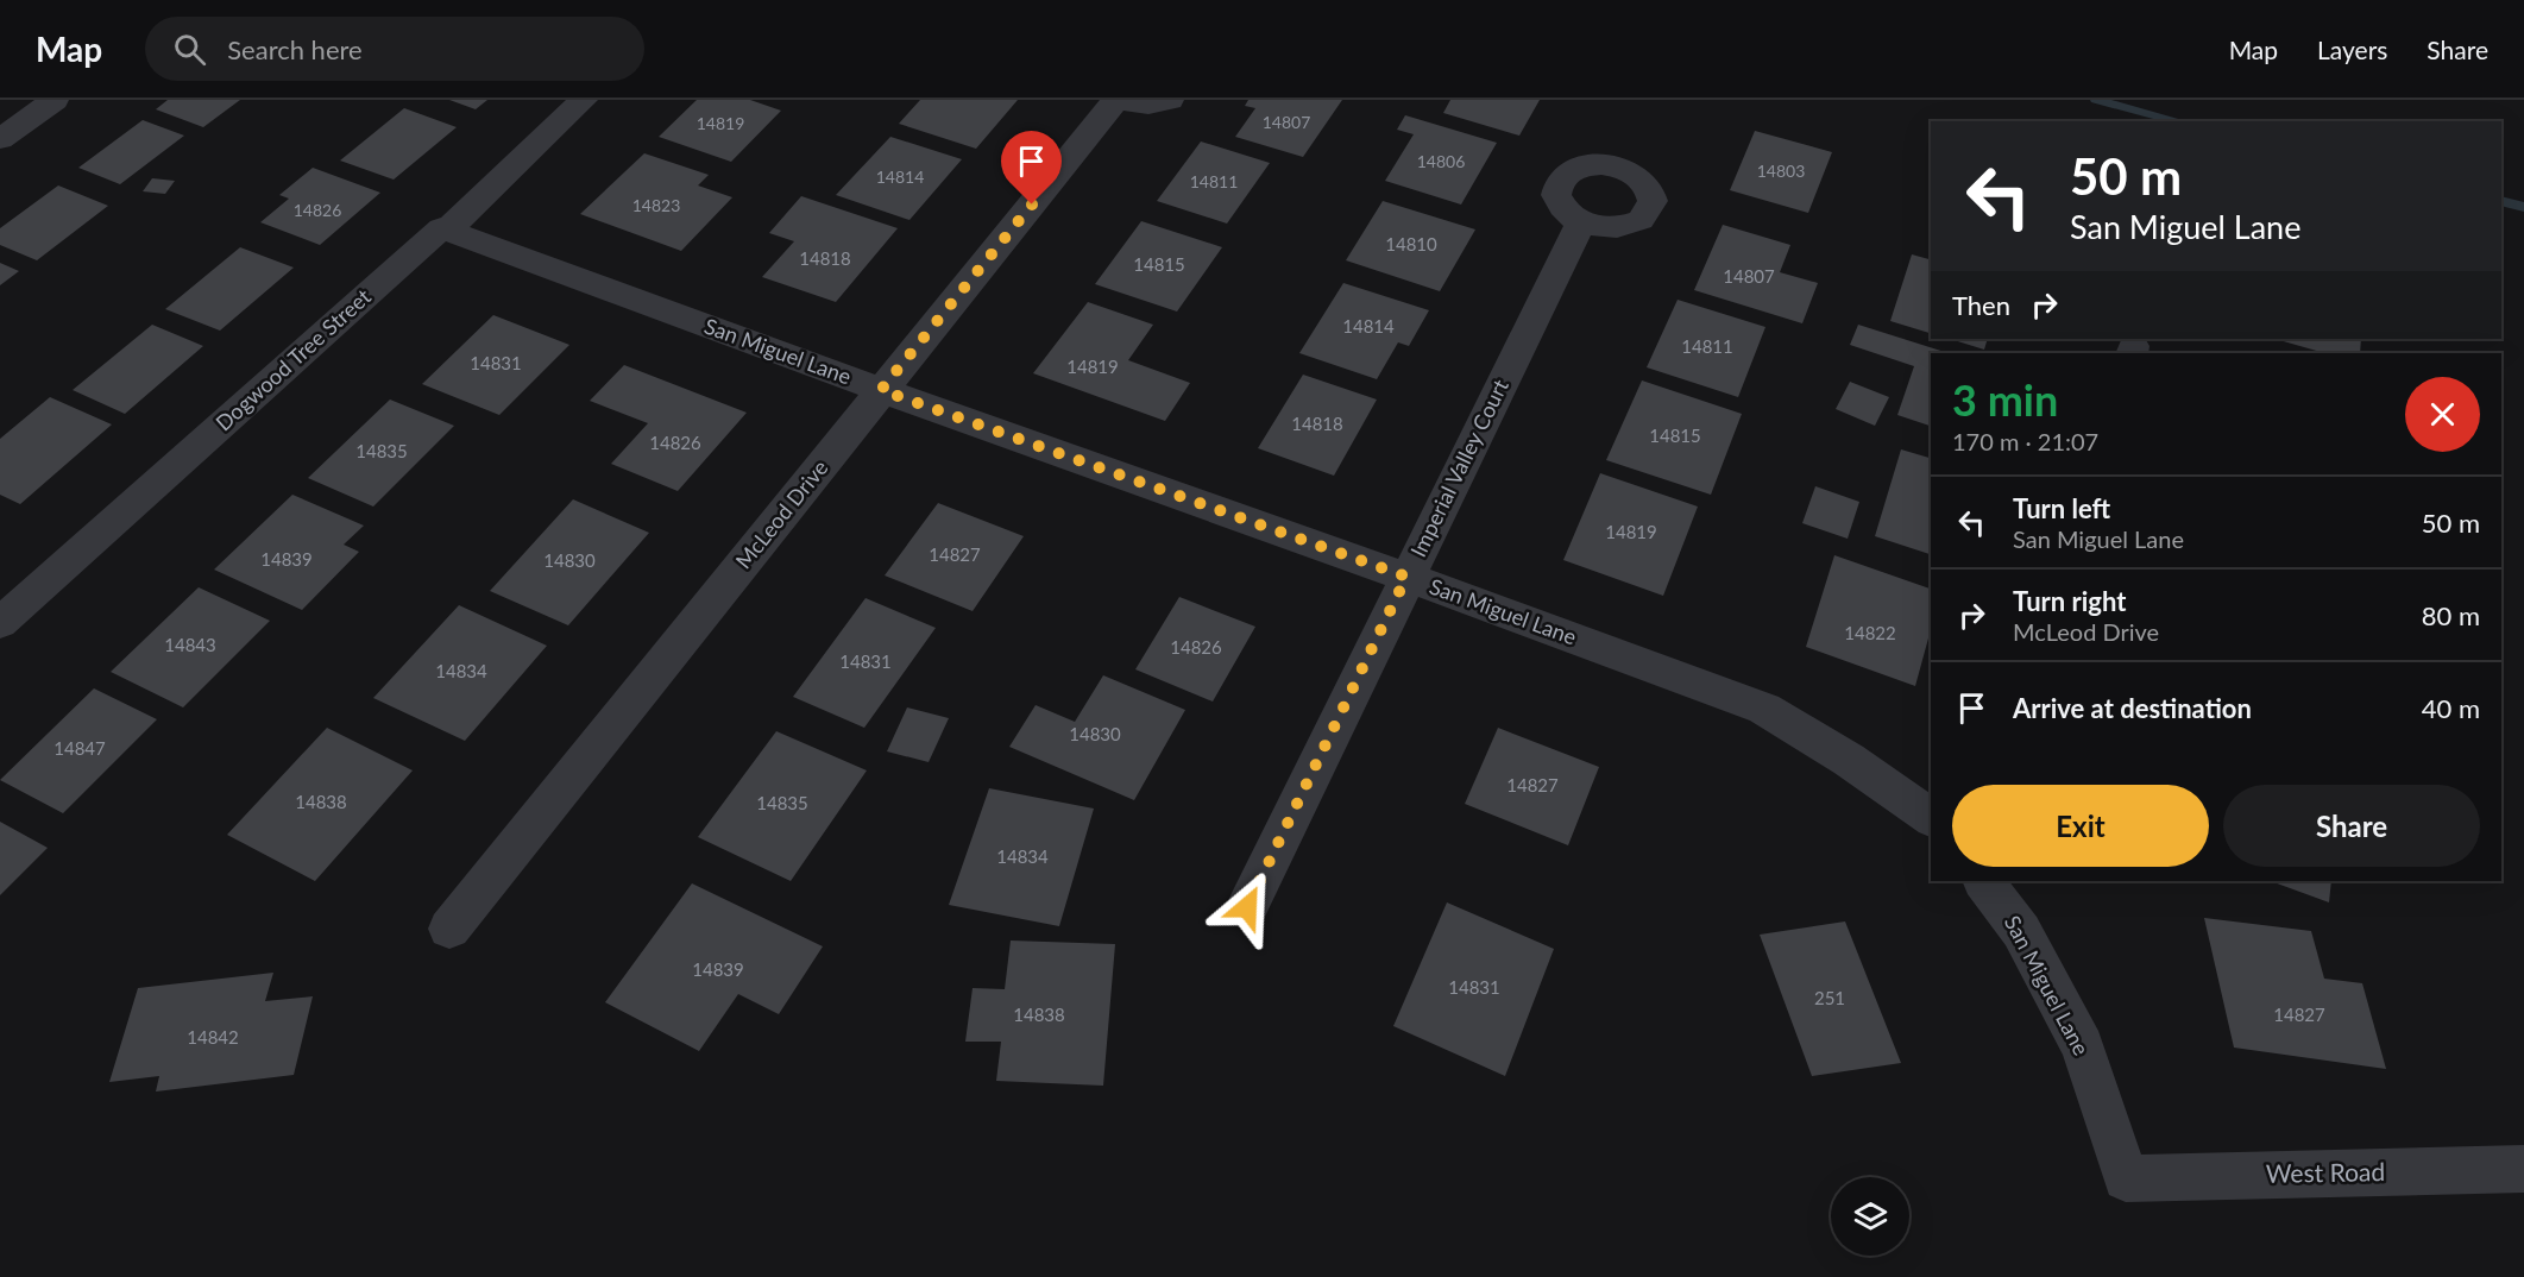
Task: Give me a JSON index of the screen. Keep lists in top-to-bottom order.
{
  "streets": {
    "street": [
      "San Miguel Lane",
      "Dogwood Tree Street",
      "Imperial Valley Court",
      "McLeod Drive",
      "West Road"
    ]
  },
  "crossings": [
    ["San Miguel Lane", "Dogwood Tree Street"],
    ["San Miguel Lane", "Imperial Valley Court"],
    ["San Miguel Lane", "McLeod Drive"],
    ["San Miguel Lane", "West Road"]
  ],
  "house_numbers": [
    "14807",
    "14819",
    "14806",
    "14803",
    "14814",
    "14811",
    "14823",
    "14826",
    "14810",
    "14818",
    "14815",
    "14807",
    "14814",
    "14811",
    "14831",
    "14819",
    "14818",
    "14815",
    "14826",
    "14835",
    "14819",
    "14827",
    "14839",
    "14830",
    "14822",
    "14843",
    "14826",
    "14831",
    "14834",
    "14830",
    "14847",
    "14827",
    "14838",
    "14835",
    "14834",
    "14839",
    "14831",
    "251",
    "14838",
    "14827",
    "14842"
  ],
  "page": {
    "header": "Map",
    "search": "Search here",
    "nav": ["Map", "Layers", "Share"],
    "turn": ["50 m", "San Miguel Lane"],
    "then": "Then",
    "heading": ["3 min", "170 m · 21:07"],
    "list": [
      {
        "name": "Turn left",
        "note": "San Miguel Lane",
        "value": "50 m"
      },
      {
        "name": "Turn right",
        "note": "McLeod Drive",
        "value": "80 m"
      },
      {
        "name": "Arrive at destination",
        "value": "40 m"
      }
    ],
    "buttons": ["Exit", "Share"]
  }
}
